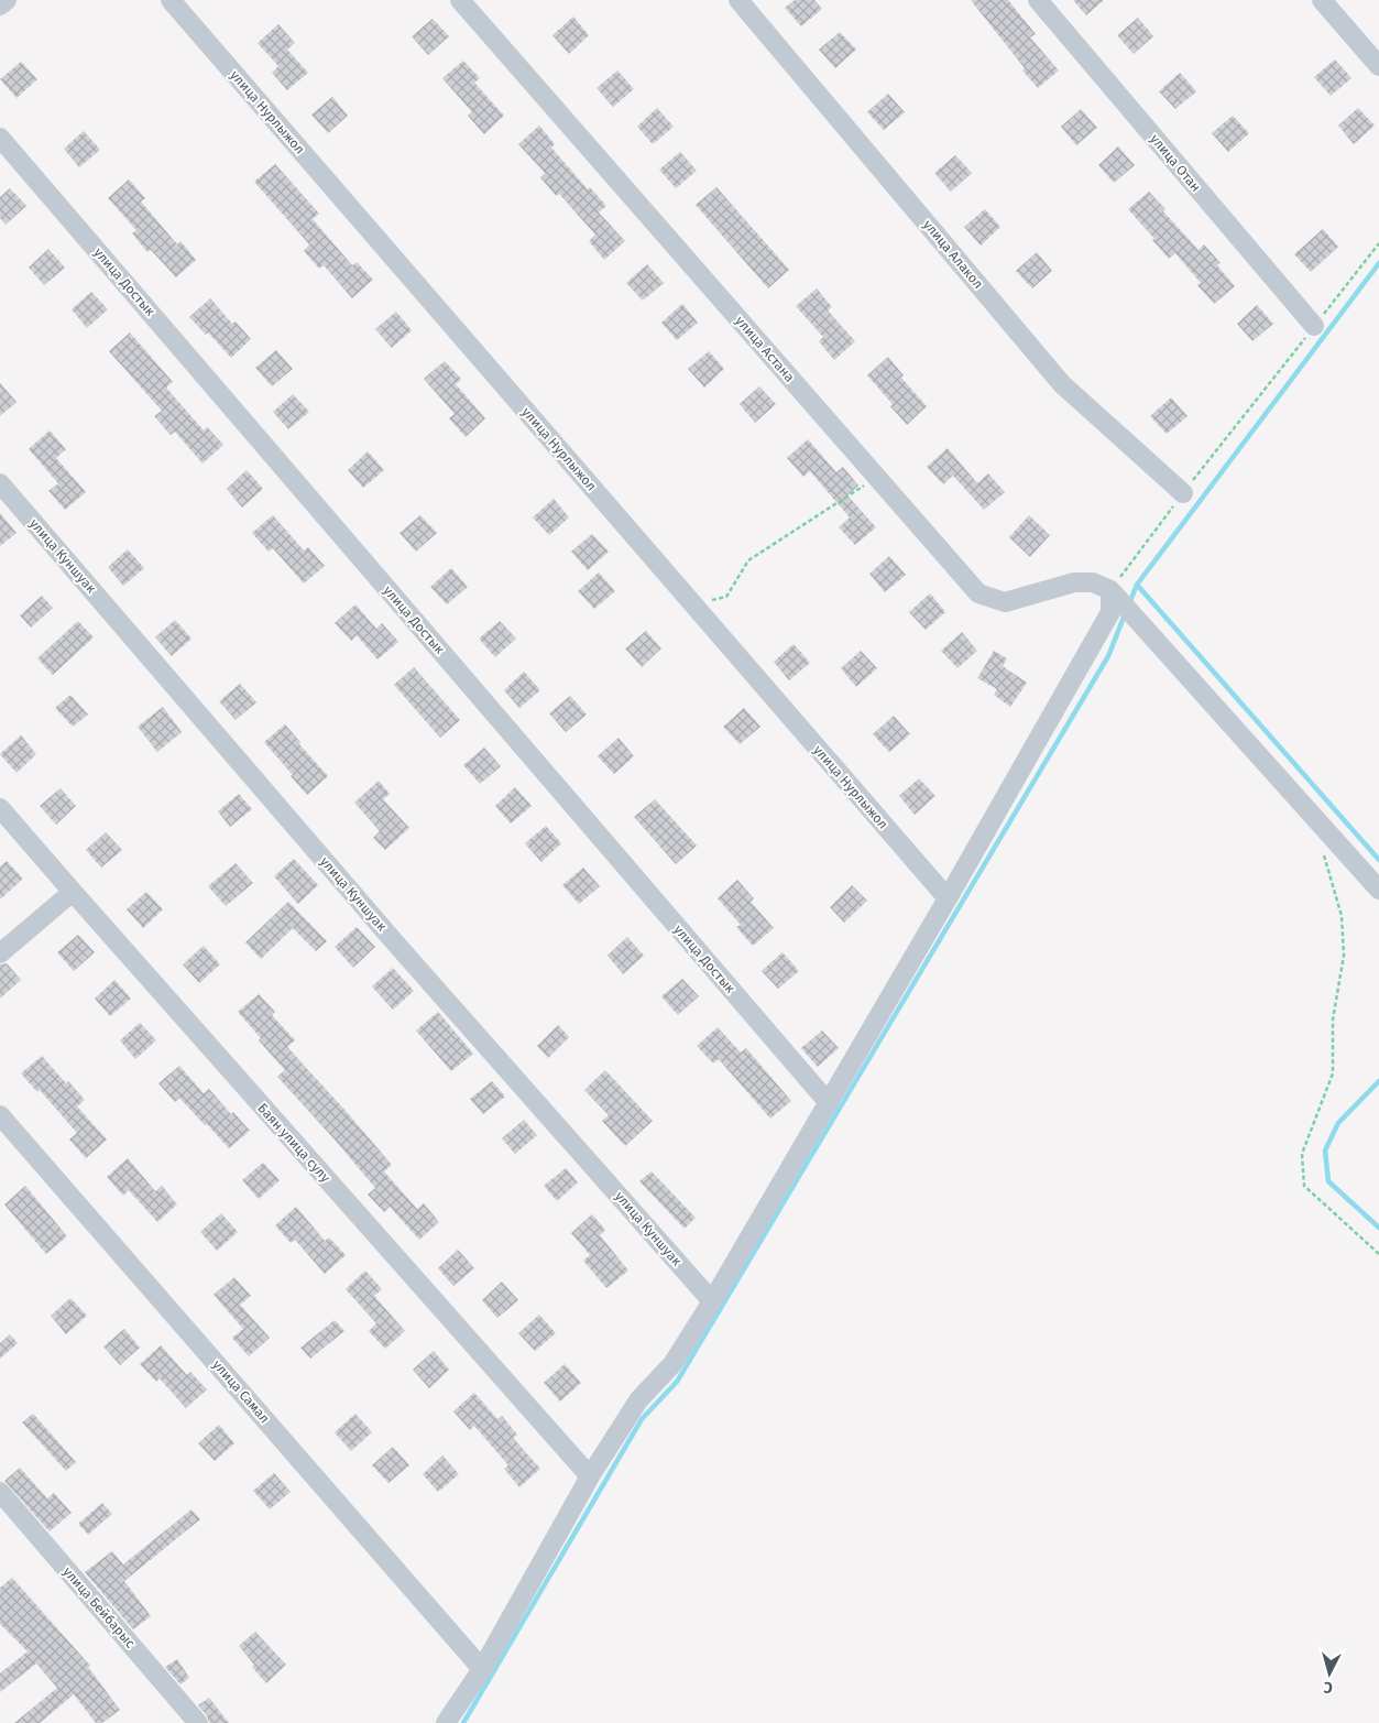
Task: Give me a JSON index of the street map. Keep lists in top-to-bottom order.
{
  "streets": {
    "street": [
      "улица Нурлыжол",
      "улица Отан",
      "улица Алакол",
      "улица Достык",
      "улица Астана",
      "улица Куншуак",
      "Баян улица сулу",
      "улица Самал",
      "улица Бейбарыс"
    ]
  },
  "north": "bottom"
}
